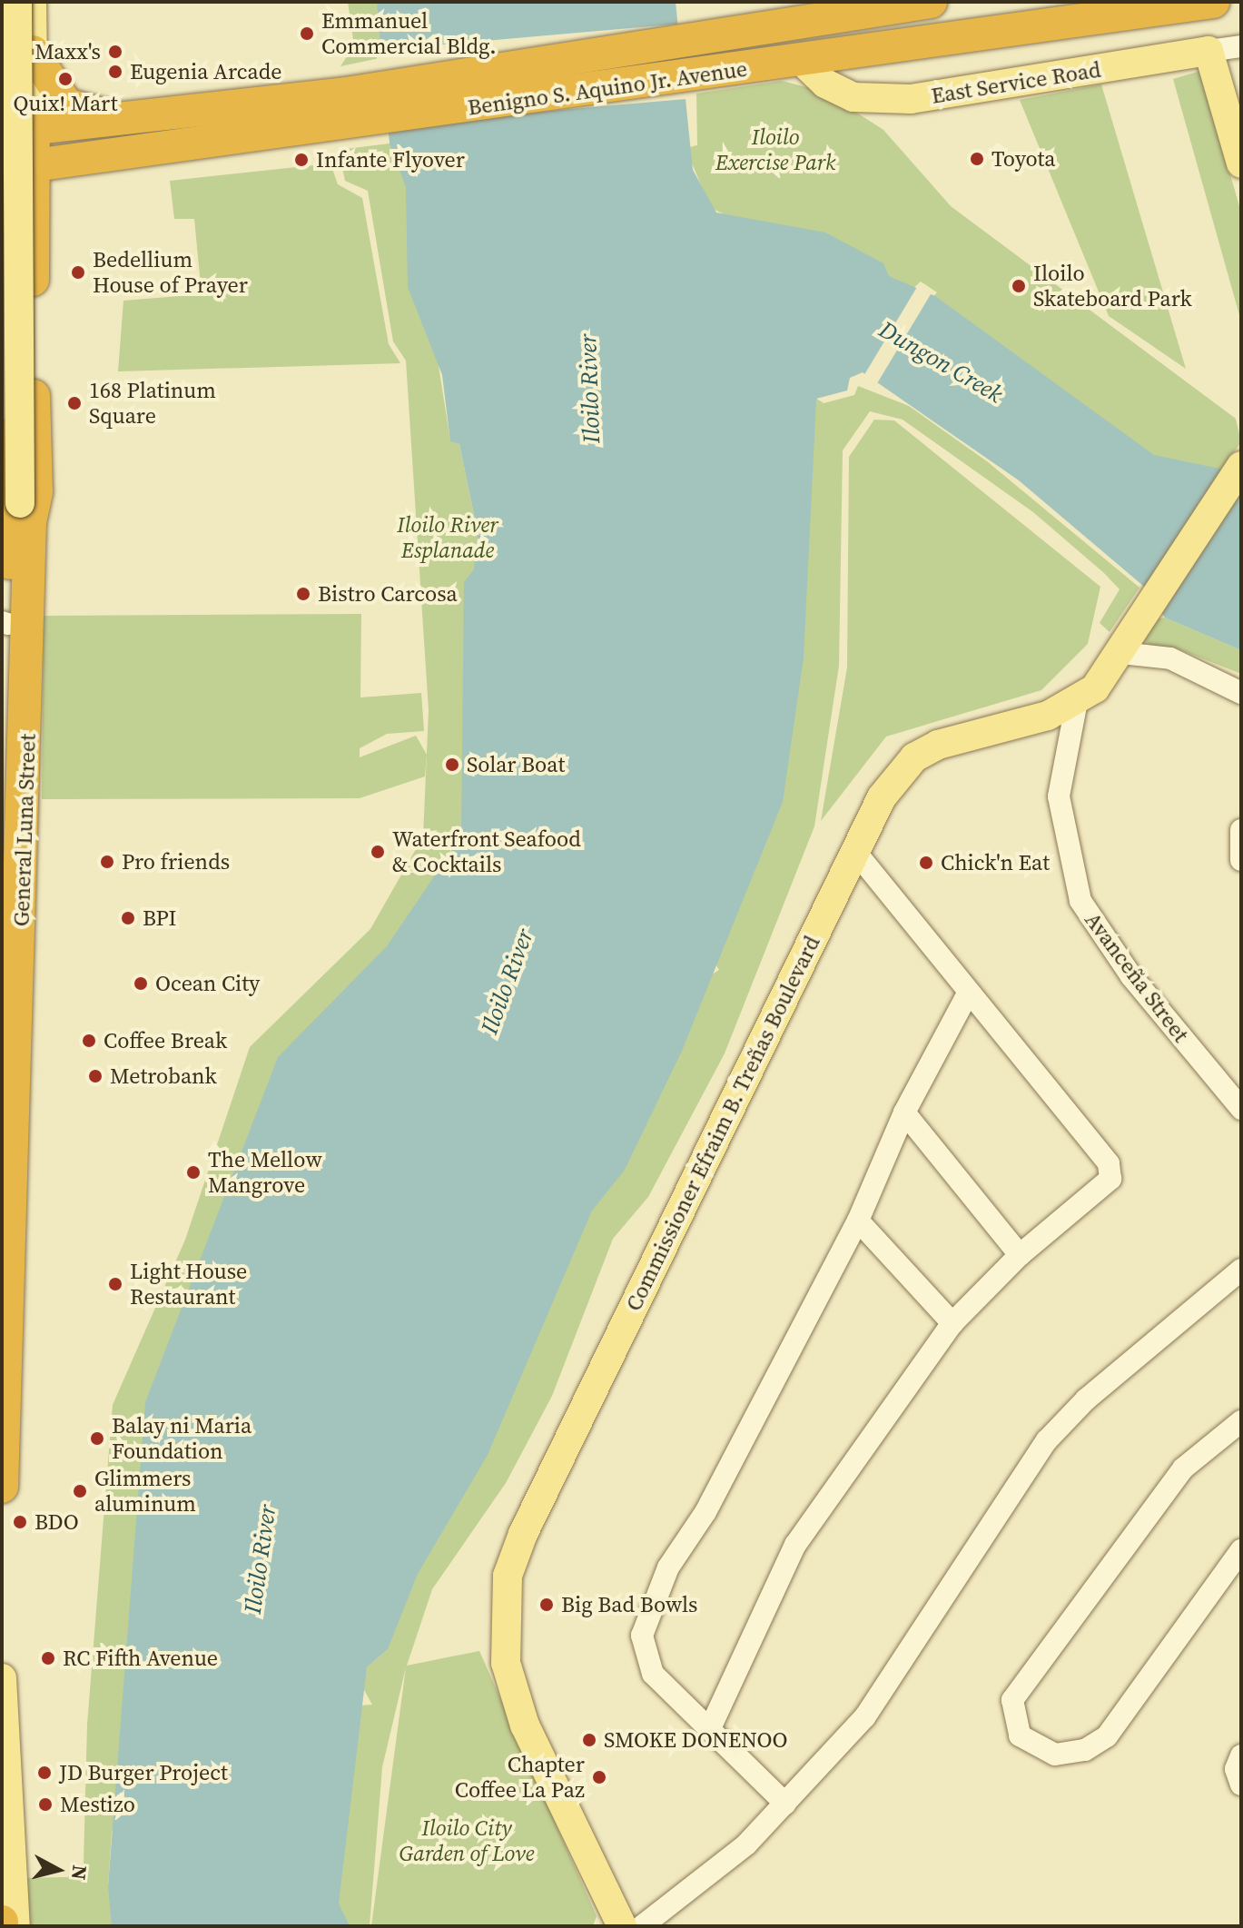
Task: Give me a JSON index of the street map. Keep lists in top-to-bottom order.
{
  "streets": {
    "highway": ["Benigno S. Aquino Jr. Avenue", "General Luna Street"],
    "main road": ["East Service Road", "Commissioner Efraim B. Treñas Boulevard"],
    "street": ["Avanceña Street"]
  },
  "crossings": [
    ["East Service Road", "Benigno S. Aquino Jr. Avenue"],
    ["Benigno S. Aquino Jr. Avenue", "General Luna Street"],
    ["Avanceña Street", "Commissioner Efraim B. Treñas Boulevard"]
  ],
  "water": ["Dungon Creek", "Iloilo River"],
  "parks": ["Iloilo Exercise Park", "Iloilo River Esplanade", "Iloilo City Garden of Love"],
  "places": [
    "Emmanuel Commercial Bldg.",
    "Maxx's",
    "Eugenia Arcade",
    "Quix! Mart",
    "Toyota",
    "Infante Flyover",
    "Bedellium House of Prayer",
    "Iloilo Skateboard Park",
    "168 Platinum Square",
    "Bistro Carcosa",
    "Solar Boat",
    "Waterfront Seafood & Cocktails",
    "Pro friends",
    "Chick'n Eat",
    "BPI",
    "Ocean City",
    "Coffee Break",
    "Metrobank",
    "The Mellow Mangrove",
    "Light House Restaurant",
    "Balay ni Maria Foundation",
    "Glimmers aluminum",
    "BDO",
    "Big Bad Bowls",
    "RC Fifth Avenue",
    "SMOKE DONENOO",
    "JD Burger Project",
    "Chapter Coffee La Paz",
    "Mestizo"
  ],
  "north": "right"
}
